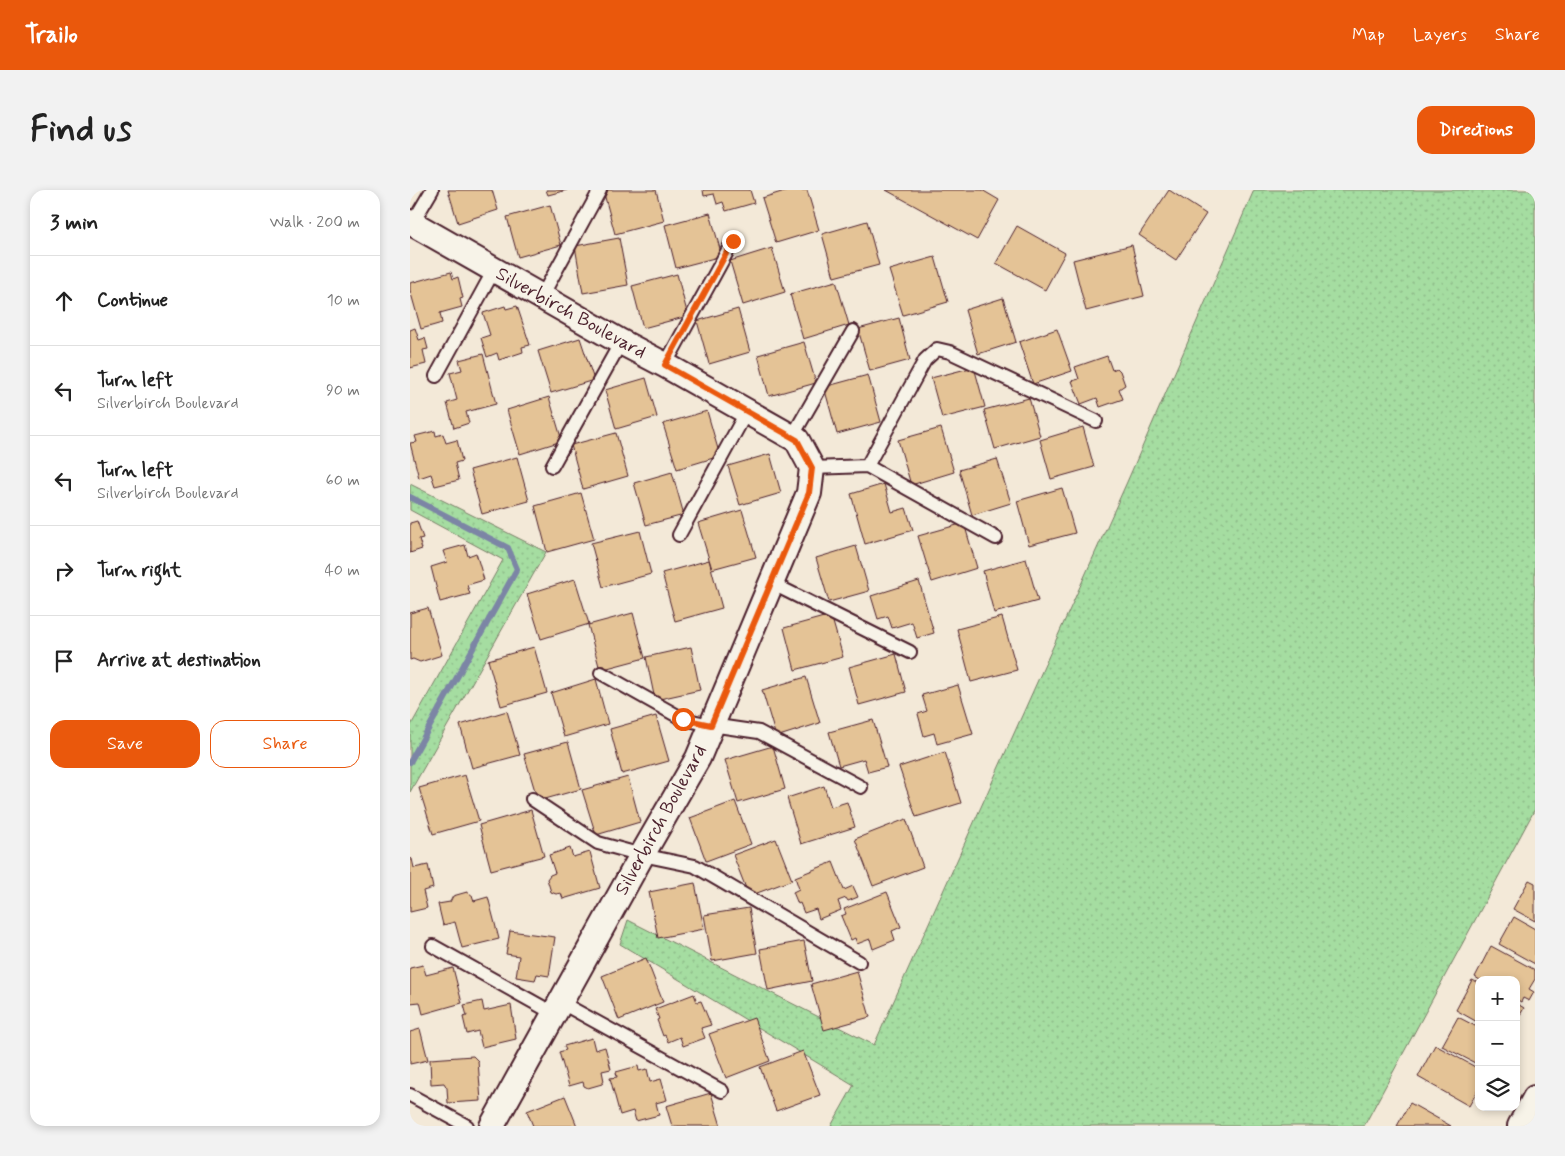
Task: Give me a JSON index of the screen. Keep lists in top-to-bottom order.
{
  "streets": {
    "street": ["Silverbirch Boulevard"]
  },
  "page": {
    "header": "Trailo",
    "nav": ["Map", "Layers", "Share"],
    "buttons": [
      "Directions",
      ["Save", "Share"]
    ],
    "title": "Find us",
    "heading": ["3 min", "Walk · 200 m"],
    "list": [
      ["Continue", "10 m"],
      ["Turn left", "Silverbirch Boulevard", "90 m"],
      ["Turn left", "Silverbirch Boulevard", "60 m"],
      ["Turn right", "40 m"],
      "Arrive at destination"
    ],
    "map_buttons": ["+", "−"]
  }
}
